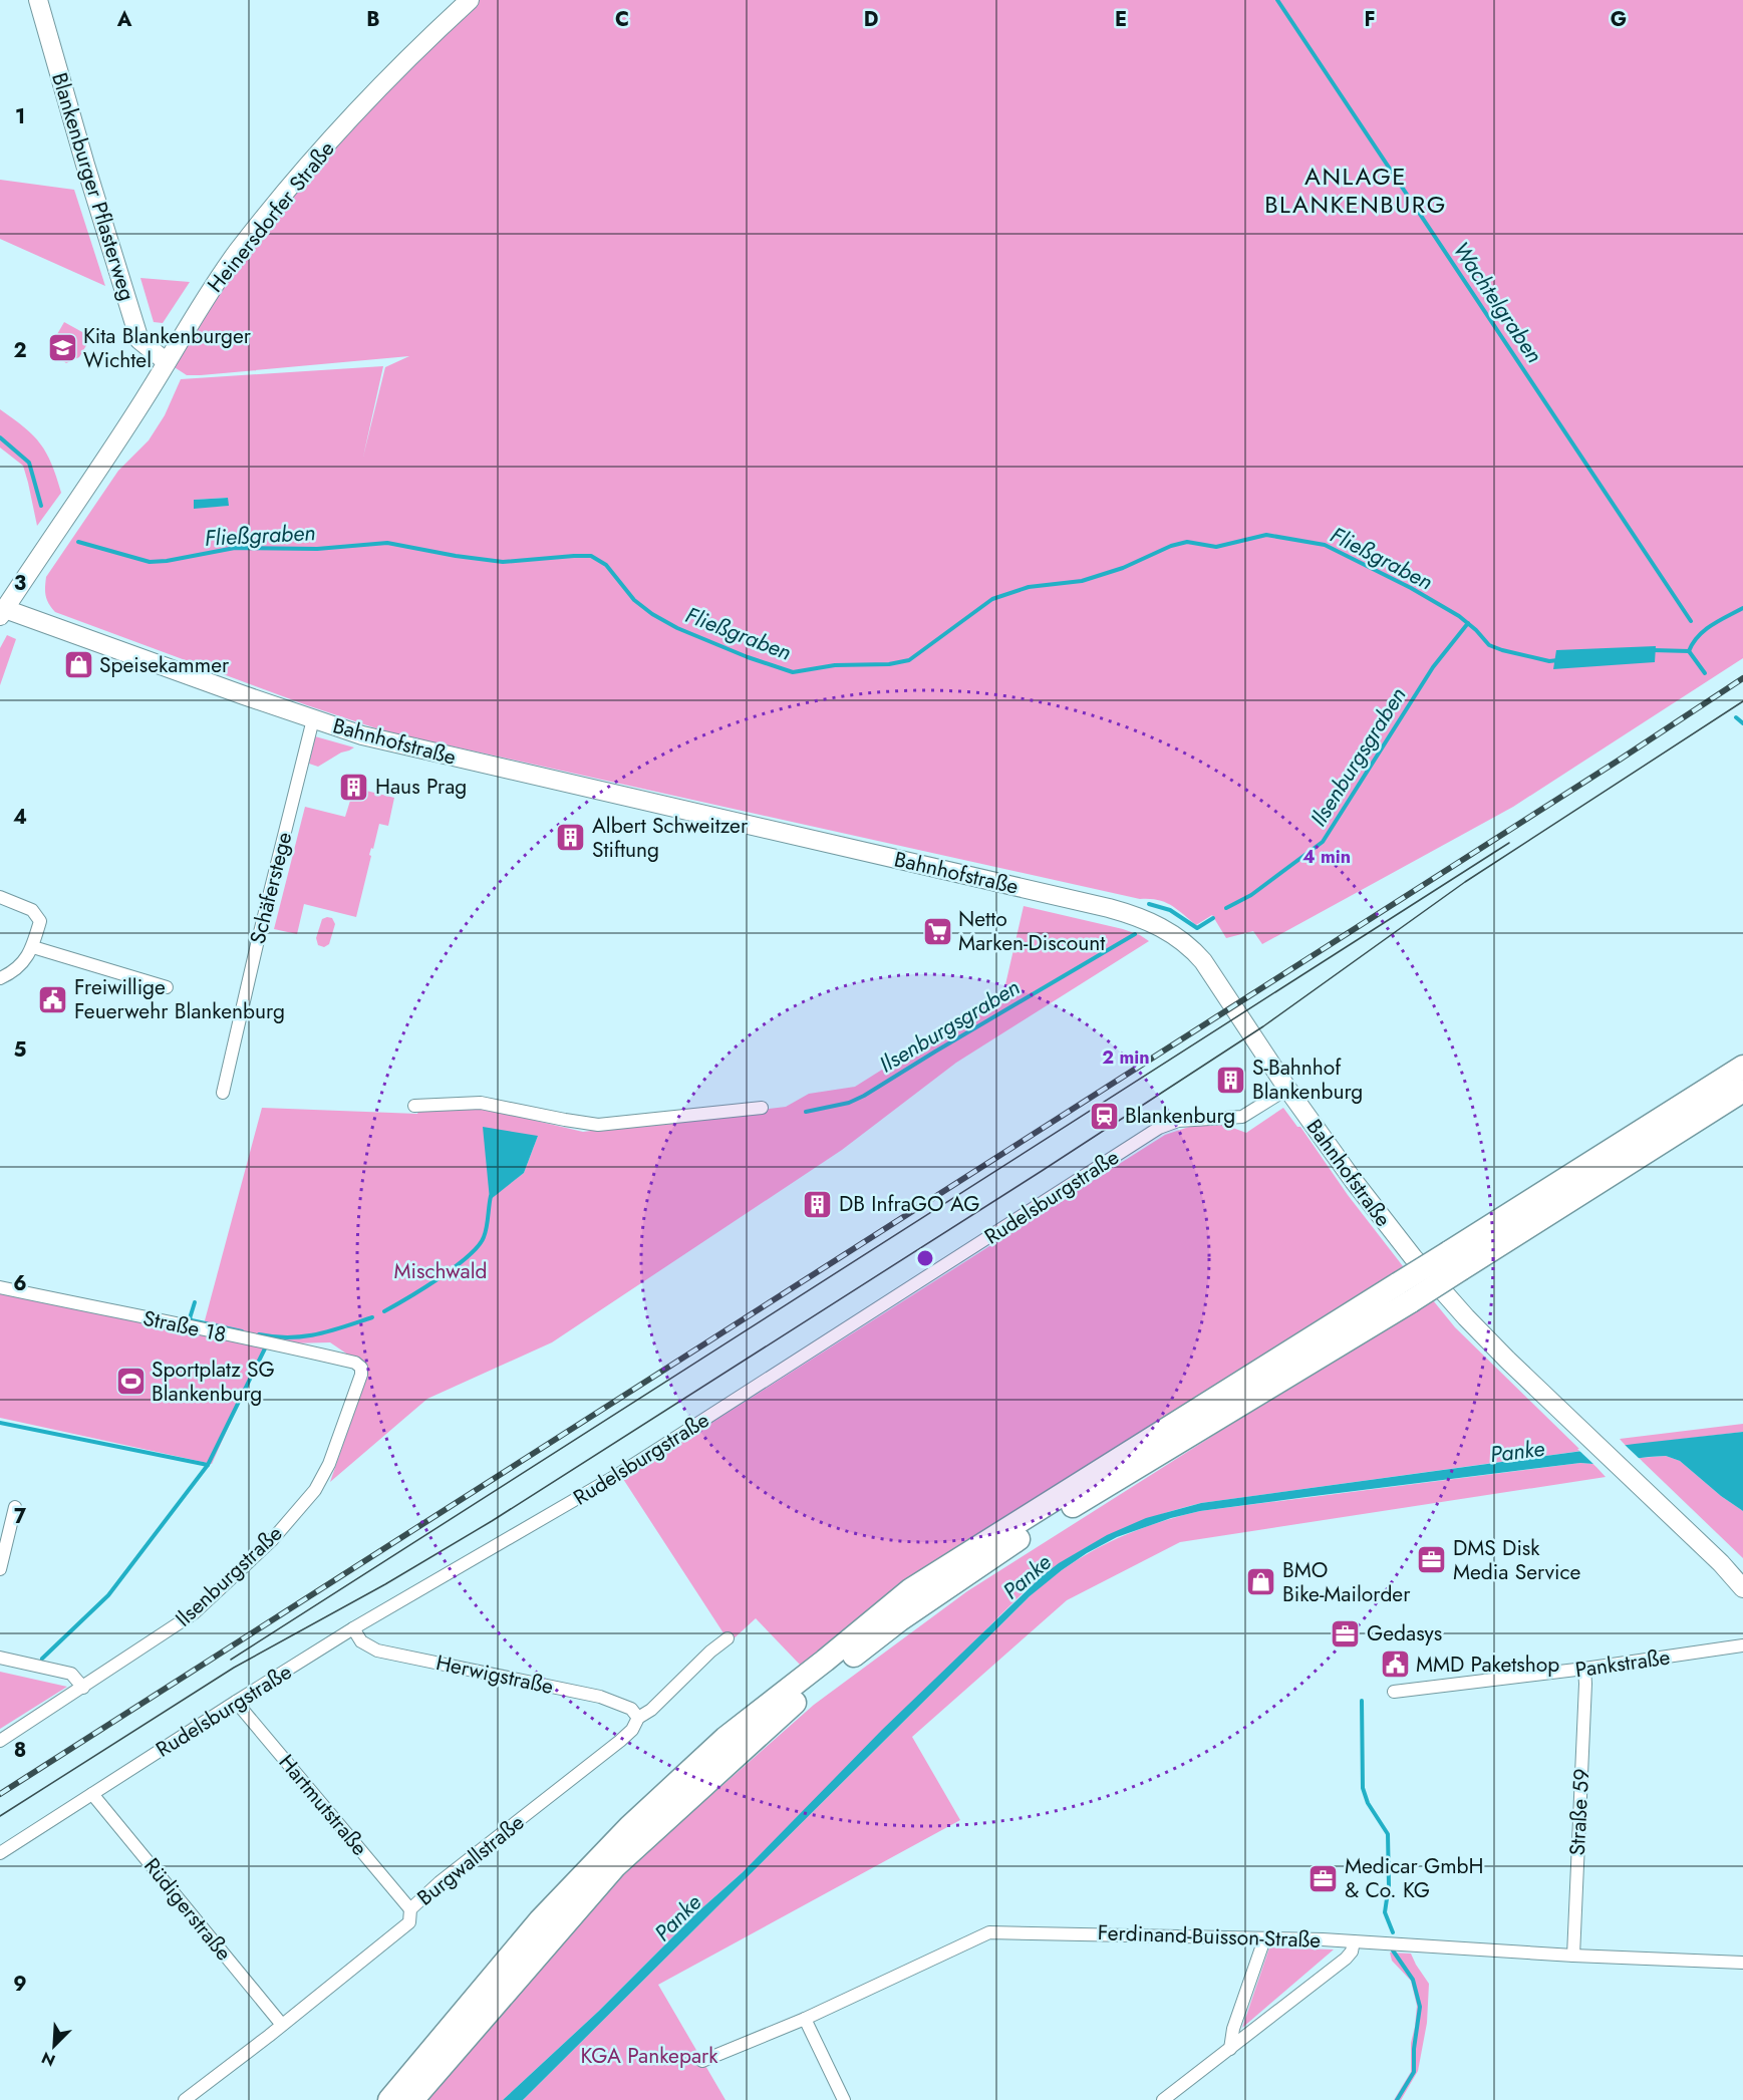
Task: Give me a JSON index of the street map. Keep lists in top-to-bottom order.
{
  "streets": {
    "main road": ["Blankenburger Pflasterweg", "Heinersdorfer Straße", "Bahnhofstraße"],
    "street": [
      "Schäferstege",
      "Rudelsburgstraße",
      "Straße 18",
      "Ilsenburgstraße",
      "Pankstraße",
      "Herwigstraße",
      "Hartmutstraße",
      "Straße 59",
      "Burgwallstraße",
      "Rüdigerstraße",
      "Ferdinand-Buisson-Straße"
    ]
  },
  "crossings": [
    ["Blankenburger Pflasterweg", "Heinersdorfer Straße"],
    ["Heinersdorfer Straße", "Bahnhofstraße"],
    ["Bahnhofstraße", "Schäferstege"],
    ["Bahnhofstraße", "Rudelsburgstraße"],
    ["Rudelsburgstraße", "Herwigstraße"],
    ["Rudelsburgstraße", "Hartmutstraße"],
    ["Rudelsburgstraße", "Rüdigerstraße"],
    ["Straße 18", "Ilsenburgstraße"],
    ["Pankstraße", "Straße 59"],
    ["Herwigstraße", "Burgwallstraße"],
    ["Hartmutstraße", "Burgwallstraße"],
    ["Straße 59", "Ferdinand-Buisson-Straße"],
    ["Burgwallstraße", "Rüdigerstraße"]
  ],
  "districts": ["ANLAGE BLANKENBURG"],
  "water": [
    "Wachtelgraben",
    "Fließgraben",
    "Ilsenburgsgraben",
    "Panke"
  ],
  "parks": ["Mischwald", "KGA Pankepark"],
  "places": {
    "school or university": ["Kita Blankenburger Wichtel"],
    "shop": ["Speisekammer", "BMO Bike-Mailorder"],
    "building": [
      "Haus Prag",
      "Albert Schweitzer Stiftung",
      "S-Bahnhof Blankenburg",
      "DB InfraGO AG"
    ],
    "supermarket": ["Netto Marken-Discount"],
    "public building": ["Freiwillige Feuerwehr Blankenburg", "MMD Paketshop"],
    "station": ["Blankenburg"],
    "sports": ["Sportplatz SG Blankenburg"],
    "office": ["DMS Disk Media Service", "Gedasys", "Medicar GmbH & Co. KG"]
  },
  "north": "bottom left",
  "grid": {
    "columns": [
      "A",
      "B",
      "C",
      "D",
      "E",
      "F",
      "G"
    ],
    "rows": [
      "1",
      "2",
      "3",
      "4",
      "5",
      "6",
      "7",
      "8",
      "9"
    ]
  },
  "rings": ["4 min", "2 min"]
}
